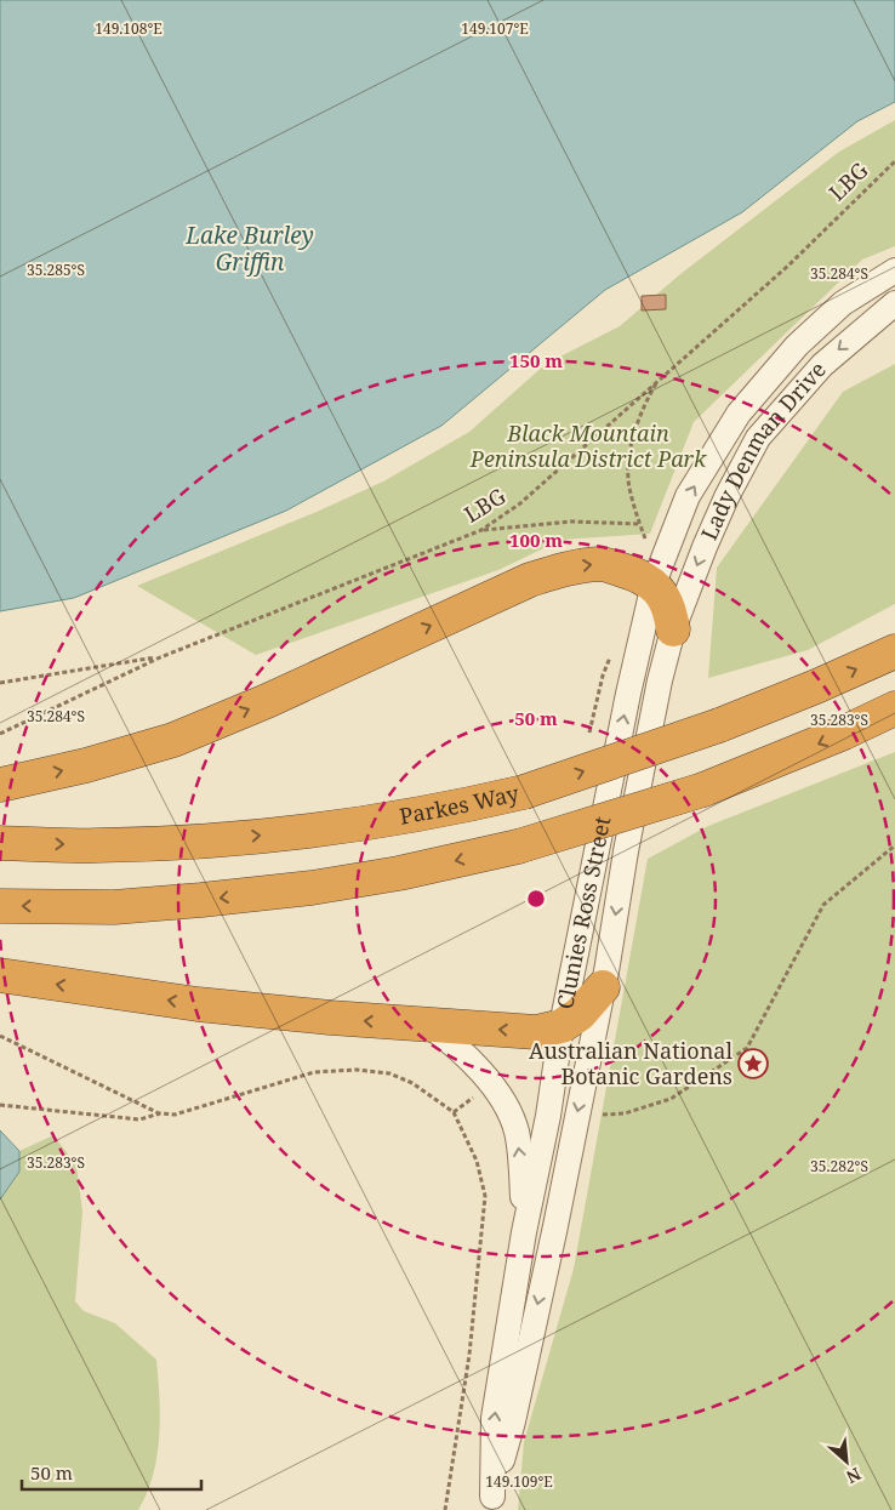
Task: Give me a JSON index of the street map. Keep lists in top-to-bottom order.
{
  "streets": {
    "highway": ["Parkes Way"],
    "street": ["Lady Denman Drive", "Clunies Ross Street"],
    "path": ["LBG"]
  },
  "crossings": [
    ["Lady Denman Drive", "Clunies Ross Street"]
  ],
  "water": ["Lake Burley Griffin"],
  "parks": ["Black Mountain Peninsula District Park"],
  "places": {
    "place": ["Australian National Botanic Gardens"]
  },
  "scale_bar": "50 m",
  "north": "bottom right",
  "coordinates": [
    "149.108°E",
    "149.107°E",
    "35.285°S",
    "35.284°S",
    "35.283°S",
    "35.282°S",
    "149.109°E"
  ],
  "rings": ["150 m", "100 m", "50 m"]
}
